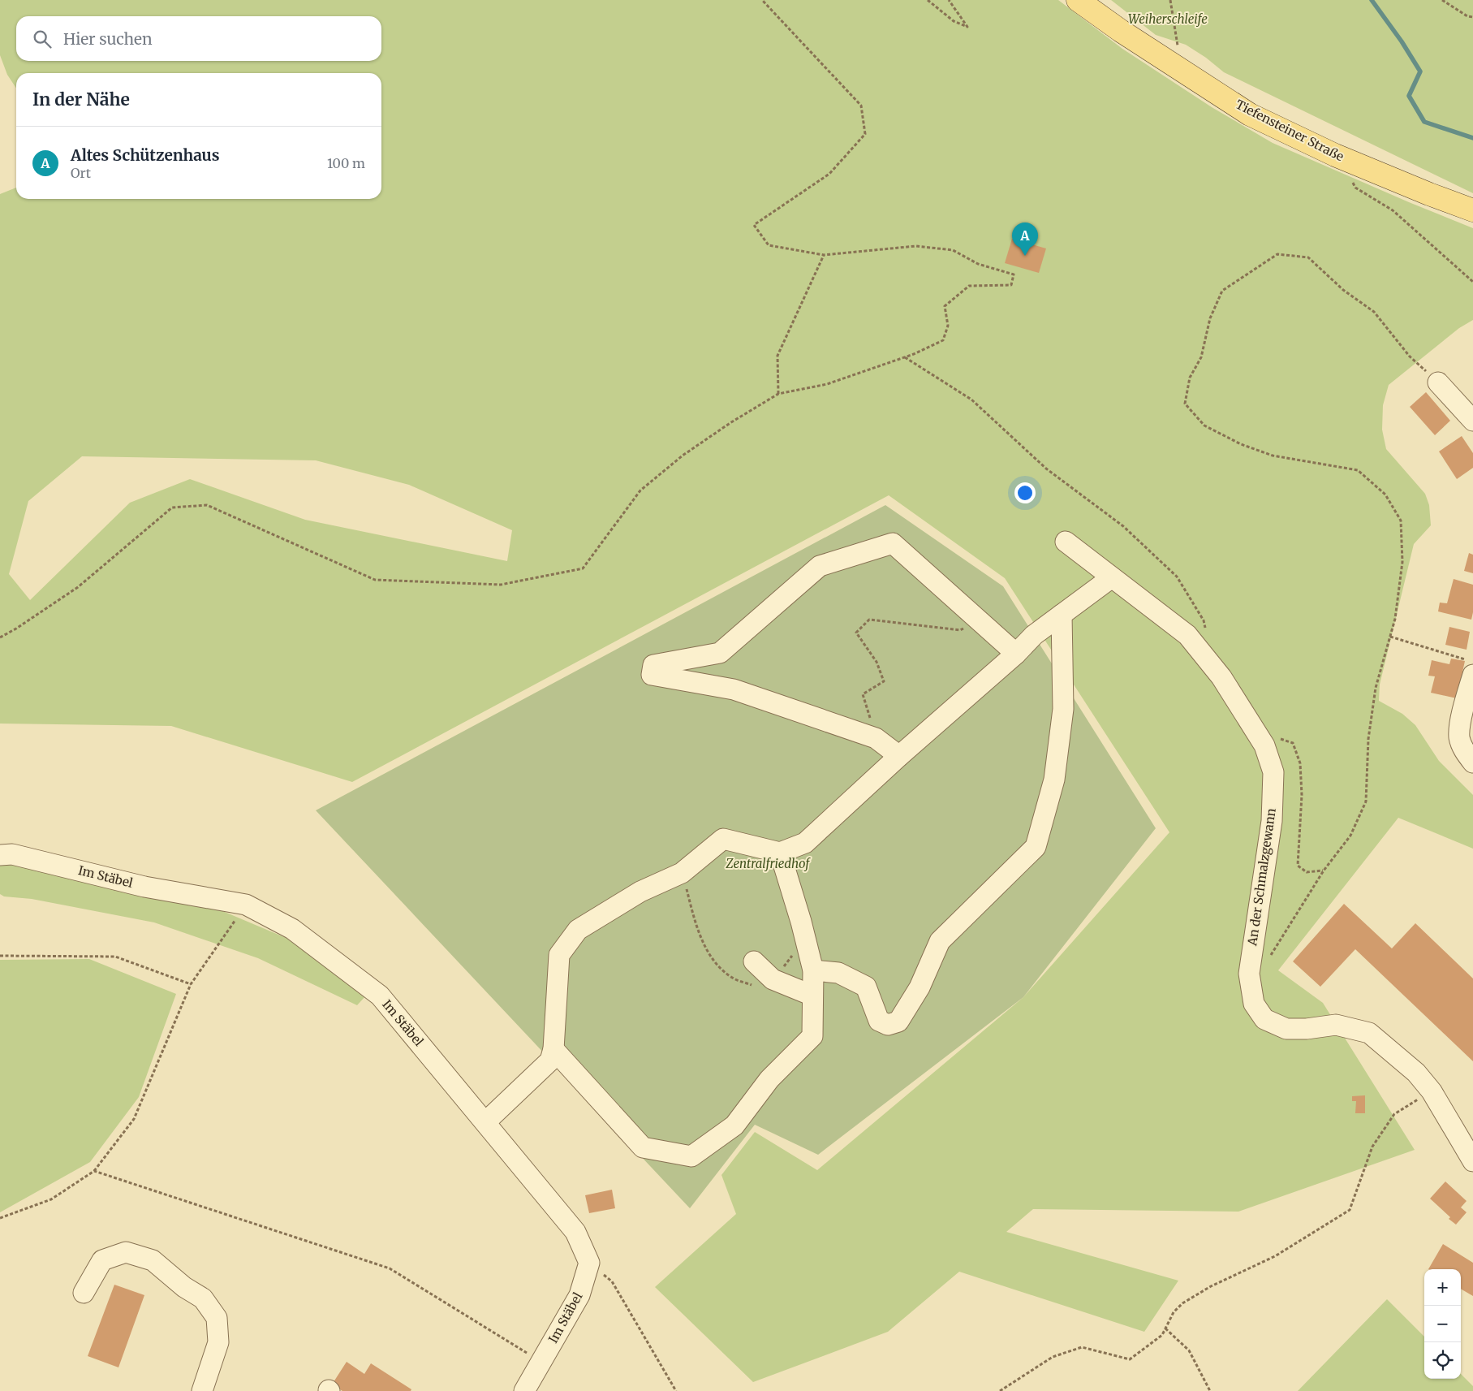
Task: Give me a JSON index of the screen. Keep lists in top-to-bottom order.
{
  "streets": {
    "main road": ["Tiefensteiner Straße"],
    "street": ["Im Stäbel", "An der Schmalzgewann"]
  },
  "parks": ["Weiherschleife", "Zentralfriedhof"],
  "page": {
    "search": "Hier suchen",
    "heading": "In der Nähe",
    "list": [
      {
        "mark": "A",
        "name": "Altes Schützenhaus",
        "note": "Ort",
        "value": "100 m"
      }
    ],
    "pins": "A",
    "map_buttons": ["+", "−"]
  }
}
